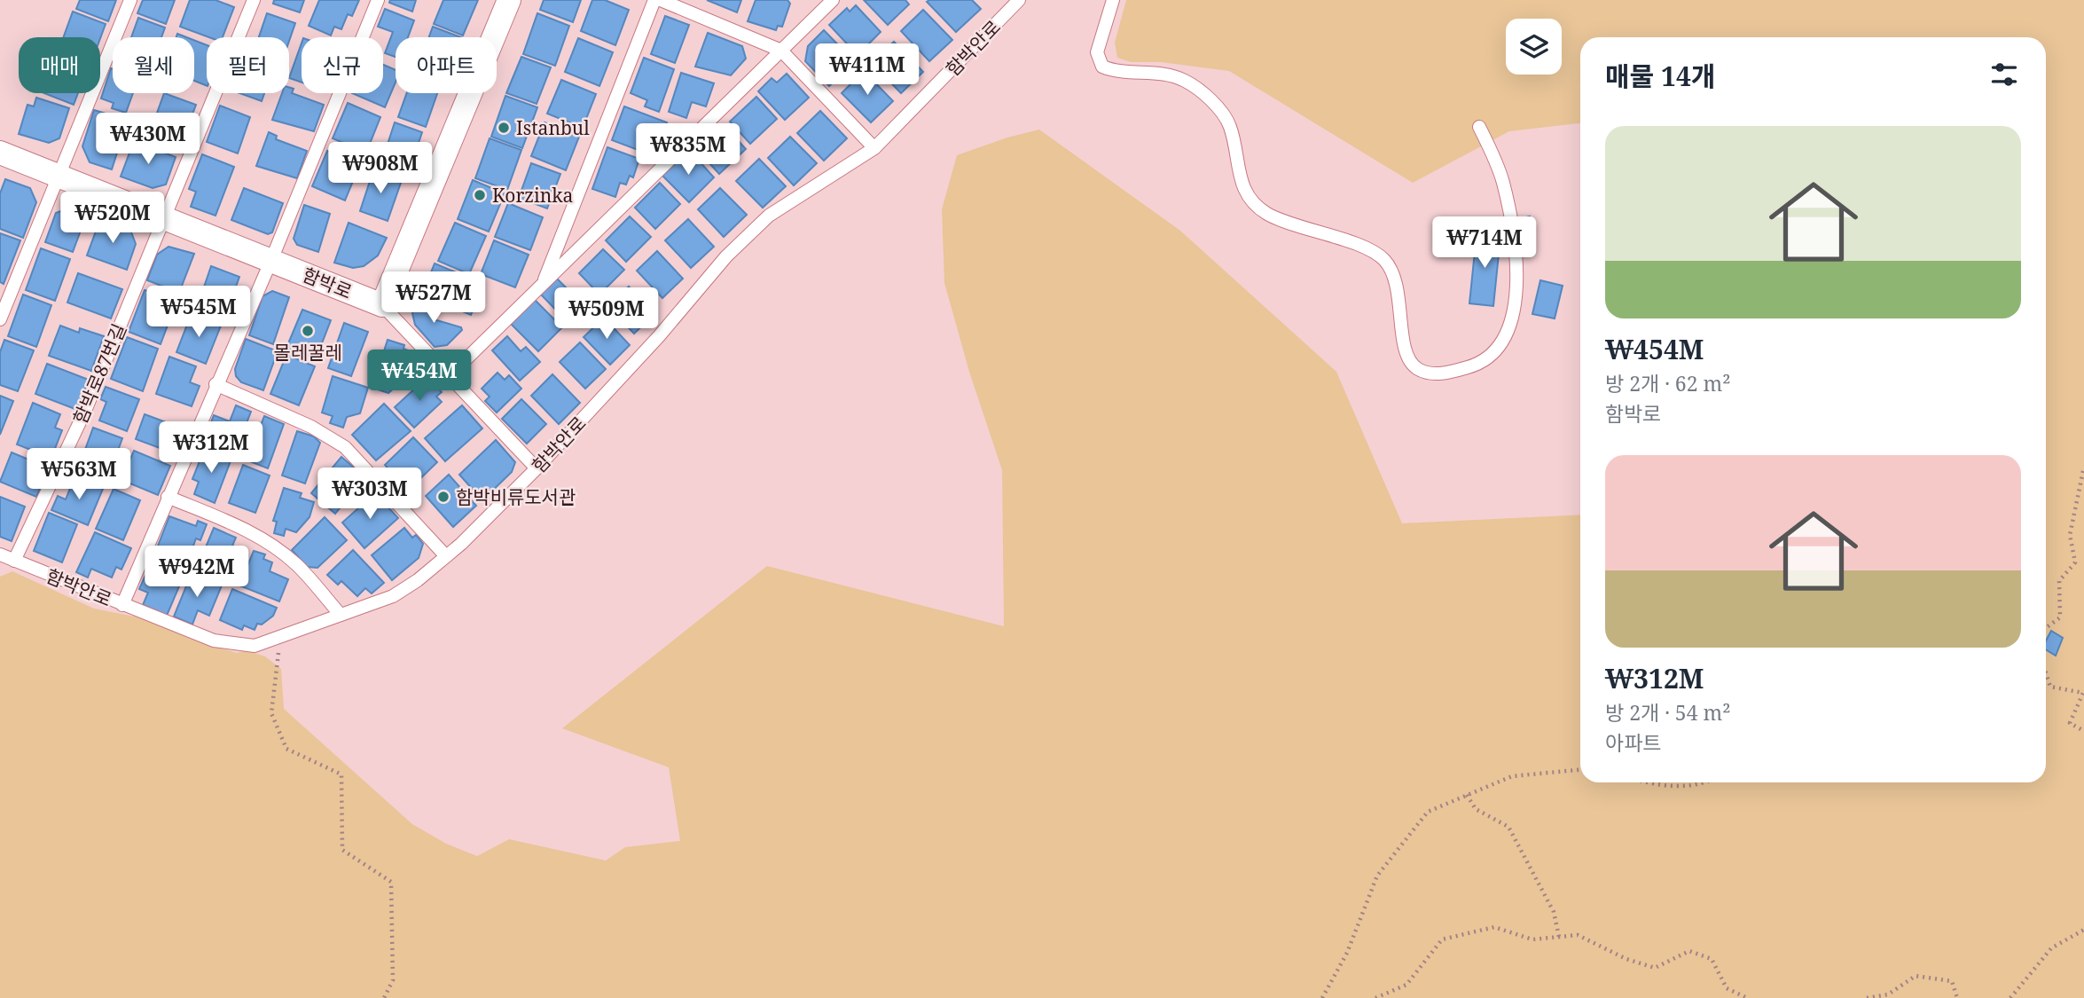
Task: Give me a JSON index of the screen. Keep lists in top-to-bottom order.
{
  "streets": {
    "street": ["함박로"],
    "lane": ["함박안로", "함박로87번길"]
  },
  "crossings": [
    ["함박안로", "함박로87번길"],
    ["함박로", "함박로87번길"]
  ],
  "places": [
    "Istanbul",
    "Korzinka",
    "몰레꿀레",
    "함박비류도서관"
  ],
  "page": {
    "chip": [
      "매매",
      "월세",
      "필터",
      "신규",
      "아파트"
    ],
    "heading": "매물 14개",
    "price": [
      "₩411M",
      "₩430M",
      "₩835M",
      "₩908M",
      "₩520M",
      "₩714M",
      "₩527M",
      "₩545M",
      "₩509M",
      "₩454M",
      "₩312M",
      "₩563M",
      "₩303M",
      "₩942M"
    ],
    "list": [
      {
        "name": "₩454M",
        "note": "방 2개 · 62 m² · 함박로"
      },
      {
        "name": "₩312M",
        "note": "방 2개 · 54 m² · 아파트"
      }
    ]
  }
}
